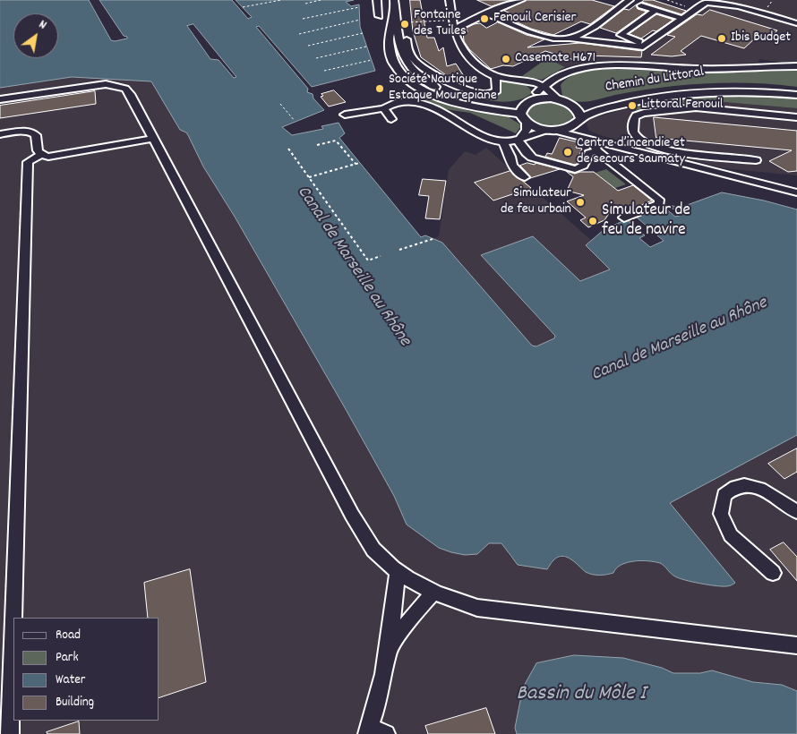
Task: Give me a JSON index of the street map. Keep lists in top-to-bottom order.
{
  "streets": {
    "main road": ["Chemin du Littoral"]
  },
  "water": ["Canal de Marseille au Rhône", "Bassin du Môle I"],
  "places": [
    "Fenouil Cerisier",
    "Fontaine des Tuiles",
    "Ibis Budget",
    "Casemate H671",
    "Société Nautique Estaque Mourepiane",
    "Littoral Fenouil",
    "Centre d’incendie et de secours Saumaty",
    "Simulateur de feu urbain",
    "Simulateur de feu de navire"
  ],
  "legend": [
    "Road",
    "Park",
    "Water",
    "Building"
  ],
  "north": "top right"
}
